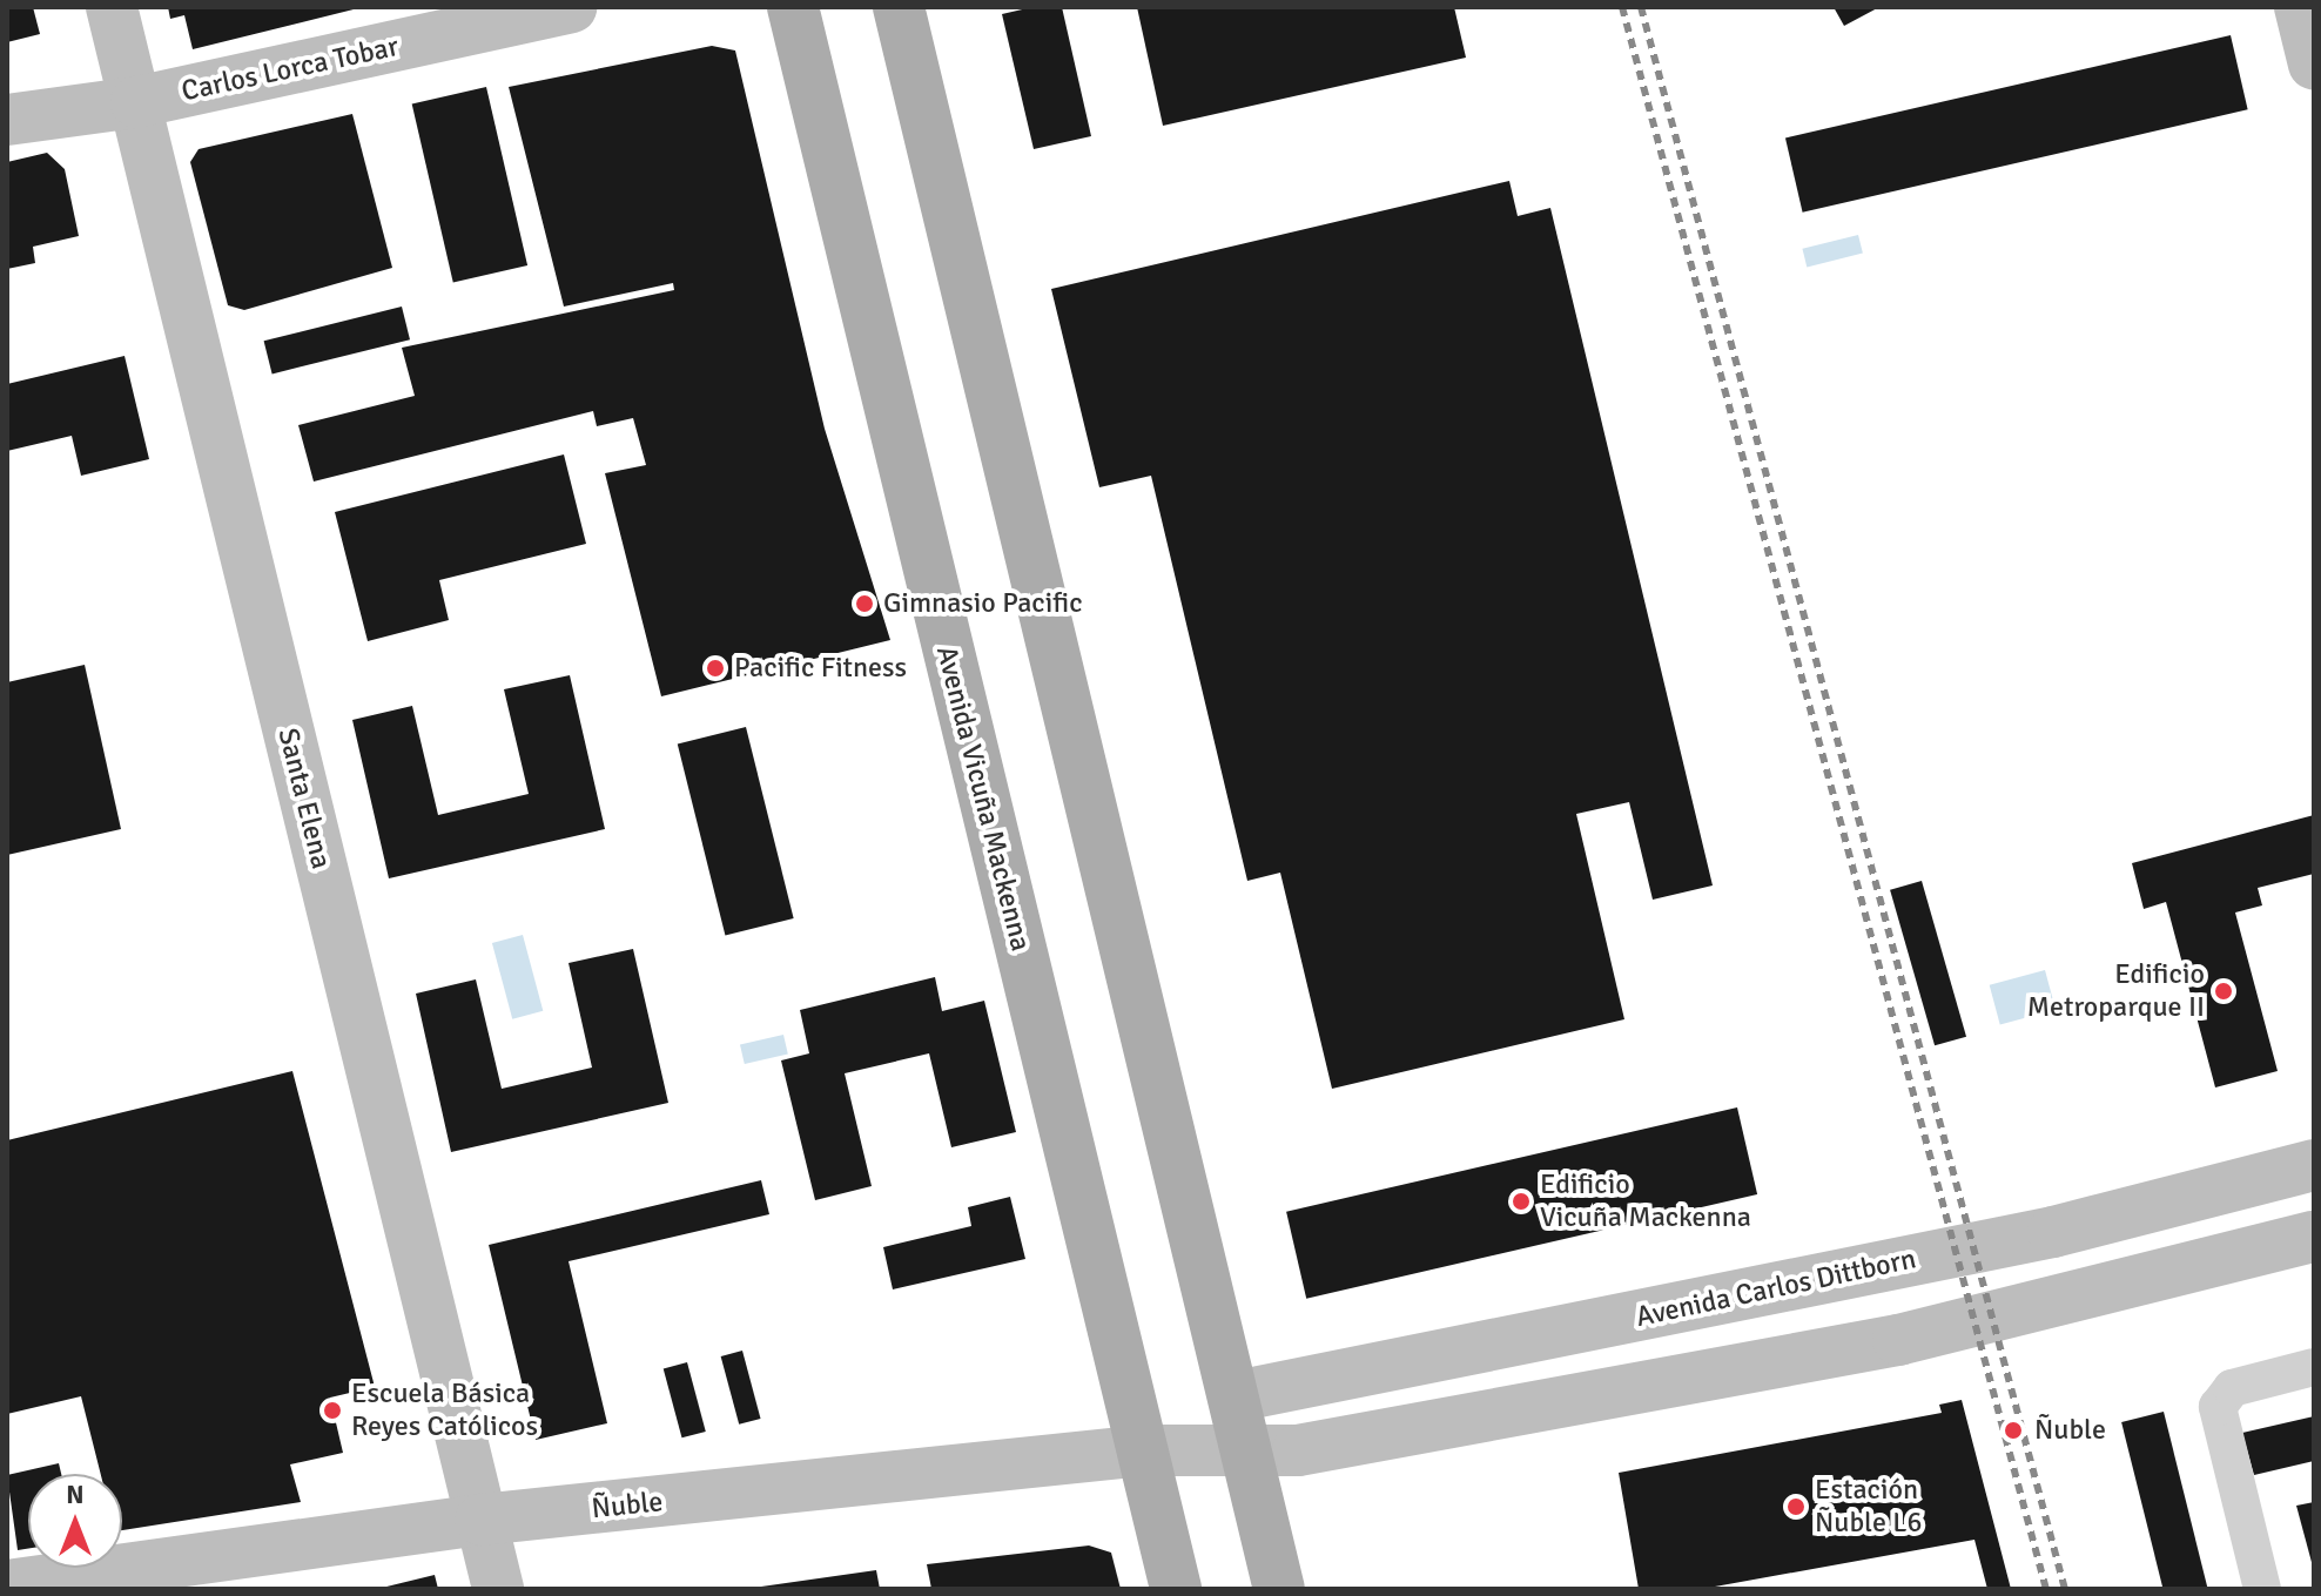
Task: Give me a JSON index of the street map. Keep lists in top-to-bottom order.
{
  "streets": {
    "main road": [
      "Carlos Lorca Tobar",
      "Santa Elena",
      "Avenida Vicuña Mackenna",
      "Avenida Carlos Dittborn",
      "Ñuble"
    ]
  },
  "crossings": [
    ["Carlos Lorca Tobar", "Santa Elena"],
    ["Santa Elena", "Ñuble"],
    ["Avenida Vicuña Mackenna", "Ñuble"]
  ],
  "places": [
    "Gimnasio Pacific",
    "Pacific Fitness",
    "Edificio Metroparque II",
    "Edificio Vicuña Mackenna",
    "Escuela Básica Reyes Católicos",
    "Ñuble",
    "Estación Ñuble L6"
  ],
  "north": "top"
}
